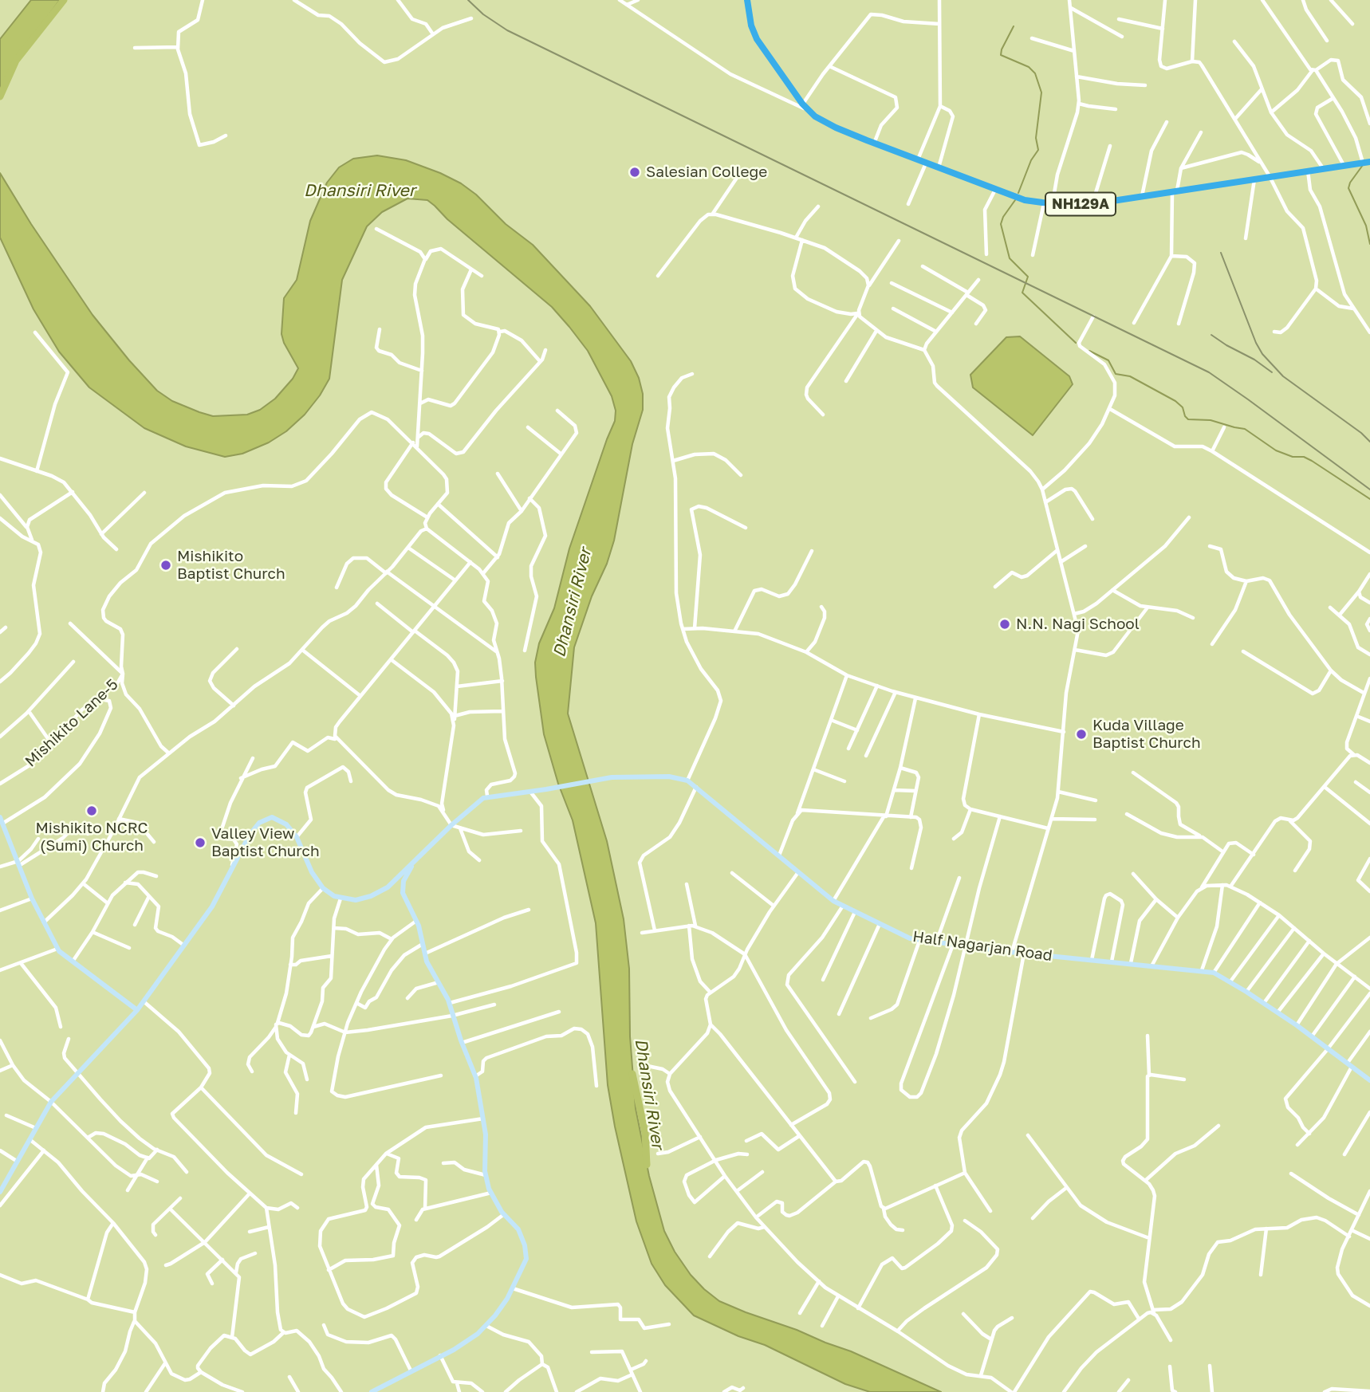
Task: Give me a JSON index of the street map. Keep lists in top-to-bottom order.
{
  "streets": {
    "highway": ["NH129A"],
    "main road": ["Half Nagarjan Road"],
    "street": ["Mishikito Lane-5"]
  },
  "water": ["Dhansiri River"],
  "places": [
    "Salesian College",
    "Mishikito Baptist Church",
    "N.N. Nagi School",
    "Kuda Village Baptist Church",
    "Mishikito NCRC (Sumi) Church",
    "Valley View Baptist Church"
  ]
}
